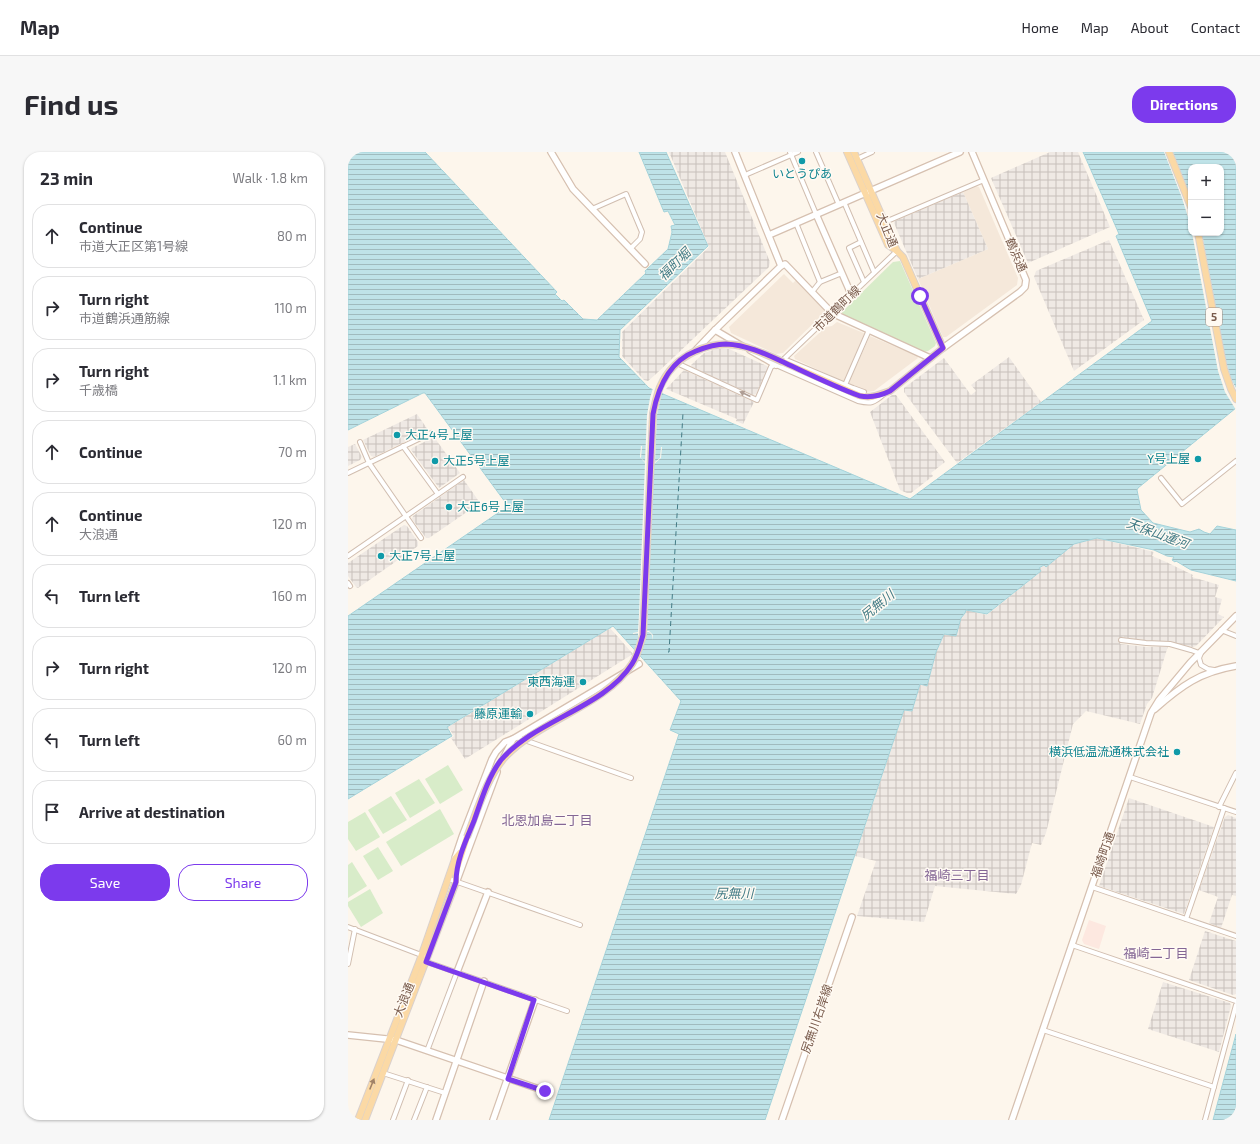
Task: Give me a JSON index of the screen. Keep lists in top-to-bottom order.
{
  "streets": {
    "main road": ["大正通", "5", "大浪通"],
    "street": [
      "鶴浜通",
      "市道鶴町線",
      "福崎町通",
      "尻無川右岸線"
    ]
  },
  "crossings": [
    ["大正通", "市道鶴町線"]
  ],
  "districts": ["北恩加島二丁目", "福崎三丁目", "福崎二丁目"],
  "water": ["福町堀", "天保山運河", "尻無川"],
  "places": [
    "いとうぴあ",
    "大正4号上屋",
    "Y号上屋",
    "大正5号上屋",
    "大正6号上屋",
    "大正7号上屋",
    "東西海運",
    "藤原運輸",
    "横浜低温流通株式会社"
  ],
  "page": {
    "header": "Map",
    "nav": [
      "Home",
      "Map",
      "About",
      "Contact"
    ],
    "buttons": [
      "Directions",
      ["Save", "Share"]
    ],
    "title": "Find us",
    "heading": ["23 min", "Walk · 1.8 km"],
    "map_buttons": ["+", "−"],
    "list": [
      ["Continue", "市道大正区第1号線", "80 m"],
      ["Turn right", "市道鶴浜通筋線", "110 m"],
      ["Turn right", "千歳橋", "1.1 km"],
      ["Continue", "70 m"],
      ["Continue", "大浪通", "120 m"],
      ["Turn left", "160 m"],
      ["Turn right", "120 m"],
      ["Turn left", "60 m"],
      "Arrive at destination"
    ]
  }
}
